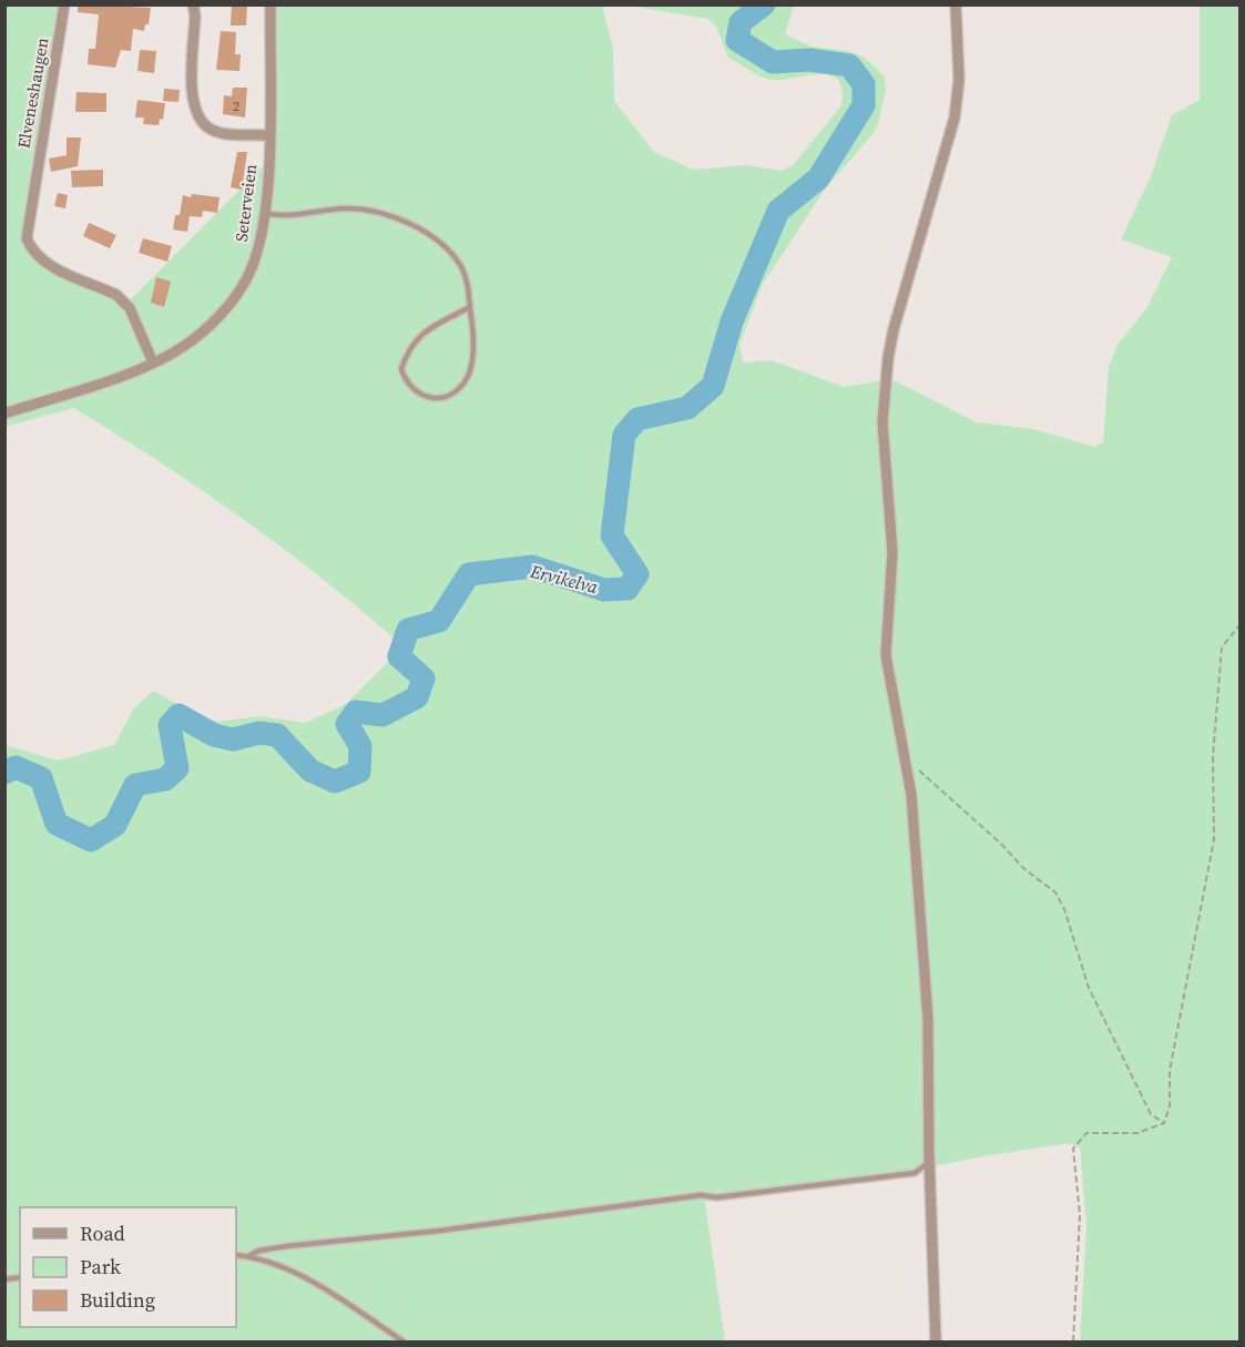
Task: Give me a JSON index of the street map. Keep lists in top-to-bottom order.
{
  "streets": {
    "street": ["Elveneshaugen", "Seterveien"]
  },
  "crossings": [
    ["Elveneshaugen", "Seterveien"]
  ],
  "water": ["Ervikelva"],
  "house_numbers": ["2"],
  "legend": ["Road", "Park", "Building"]
}
